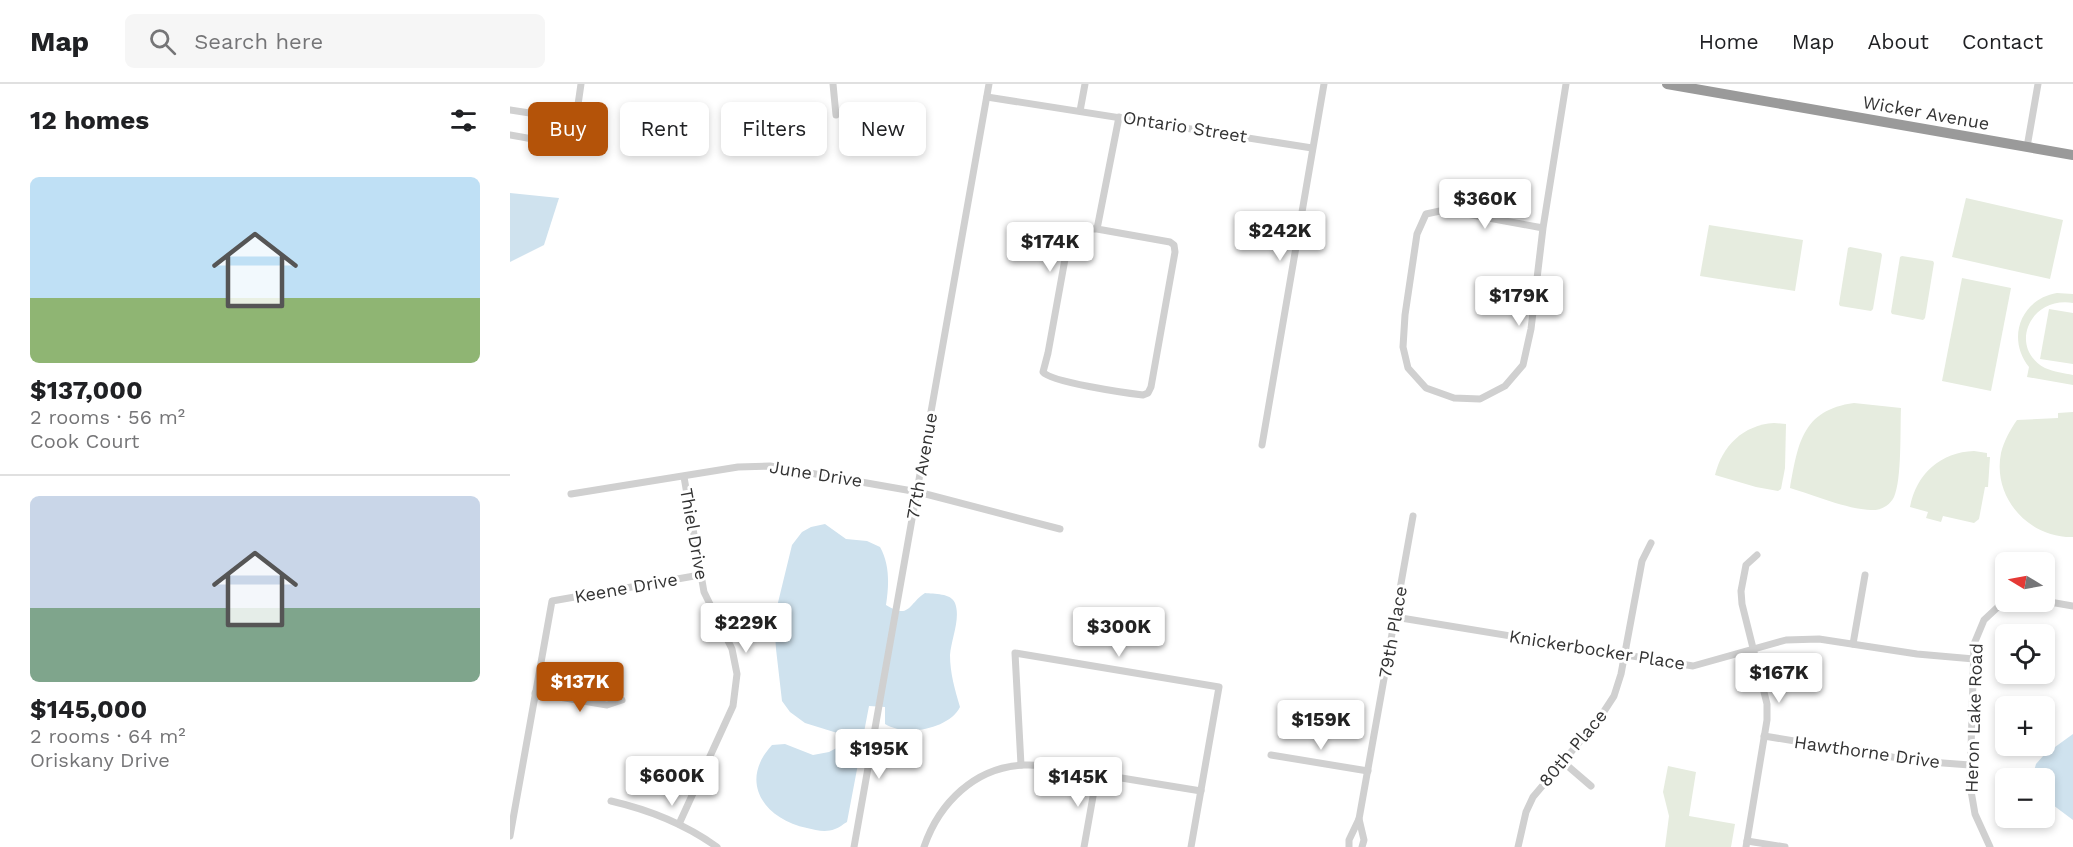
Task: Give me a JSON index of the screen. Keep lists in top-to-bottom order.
{
  "streets": {
    "highway": ["Wicker Avenue"],
    "street": [
      "Ontario Street",
      "77th Avenue",
      "June Drive",
      "Thiel Drive",
      "Keene Drive",
      "79th Place",
      "Knickerbocker Place",
      "Heron Lake Road",
      "80th Place",
      "Hawthorne Drive"
    ]
  },
  "crossings": [
    ["Ontario Street", "77th Avenue"],
    ["77th Avenue", "June Drive"],
    ["June Drive", "Thiel Drive"],
    ["Thiel Drive", "Keene Drive"],
    ["79th Place", "Knickerbocker Place"],
    ["Knickerbocker Place", "Heron Lake Road"],
    ["Knickerbocker Place", "80th Place"],
    ["Heron Lake Road", "Hawthorne Drive"]
  ],
  "north": "left",
  "page": {
    "header": "Map",
    "search": "Search here",
    "nav": [
      "Home",
      "Map",
      "About",
      "Contact"
    ],
    "heading": "12 homes",
    "chip": [
      "Buy",
      "Rent",
      "Filters",
      "New"
    ],
    "list": [
      {
        "name": "$137,000",
        "note": "2 rooms · 56 m² · Cook Court"
      },
      {
        "name": "$145,000",
        "note": "2 rooms · 64 m² · Oriskany Drive"
      }
    ],
    "price": [
      "$360K",
      "$242K",
      "$174K",
      "$179K",
      "$229K",
      "$300K",
      "$167K",
      "$137K",
      "$159K",
      "$195K",
      "$600K",
      "$145K"
    ],
    "map_buttons": ["+", "−"]
  }
}
